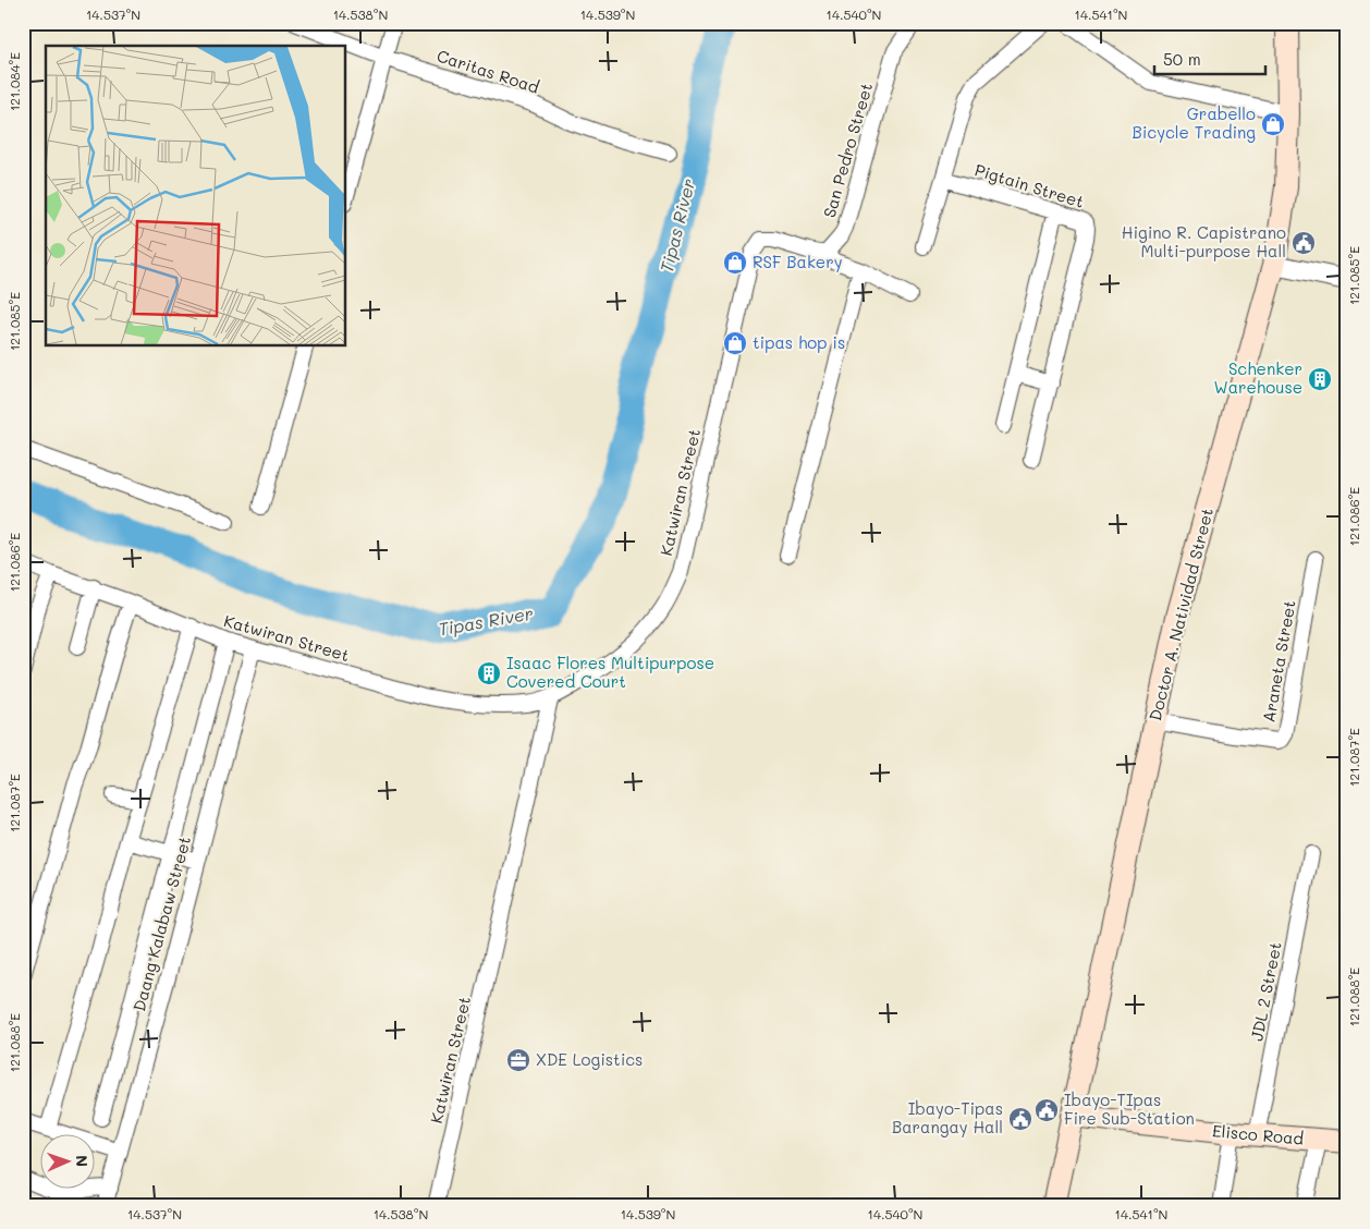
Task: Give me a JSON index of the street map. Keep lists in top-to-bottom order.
{
  "streets": {
    "main road": ["Doctor A. Natividad Street", "Elisco Road"],
    "street": [
      "Caritas Road",
      "San Pedro Street",
      "Pigtain Street",
      "Katwiran Street",
      "Araneta Street",
      "Daang Kalabaw Street",
      "JDL 2 Street"
    ]
  },
  "crossings": [
    ["San Pedro Street", "Katwiran Street"],
    ["Katwiran Street", "Daang Kalabaw Street"],
    ["Doctor A. Natividad Street", "Araneta Street"],
    ["Doctor A. Natividad Street", "Elisco Road"],
    ["JDL 2 Street", "Elisco Road"]
  ],
  "water": ["Tipas River"],
  "places": {
    "shop": ["Grabello Bicycle Trading", "RSF Bakery", "tipas hop is"],
    "public building": ["Higino R. Capistrano Multi-purpose Hall", "Ibayo-TIpas Fire Sub-Station", "Ibayo-Tipas Barangay Hall"],
    "building": ["Schenker Warehouse", "Isaac Flores Multipurpose Covered Court"],
    "office": ["XDE Logistics"]
  },
  "scale_bar": "50 m",
  "north": "right",
  "coordinates": [
    "14.537°N",
    "14.538°N",
    "14.539°N",
    "14.540°N",
    "14.541°N",
    "121.084°E",
    "121.085°E",
    "121.086°E",
    "121.087°E",
    "121.088°E"
  ]
}
